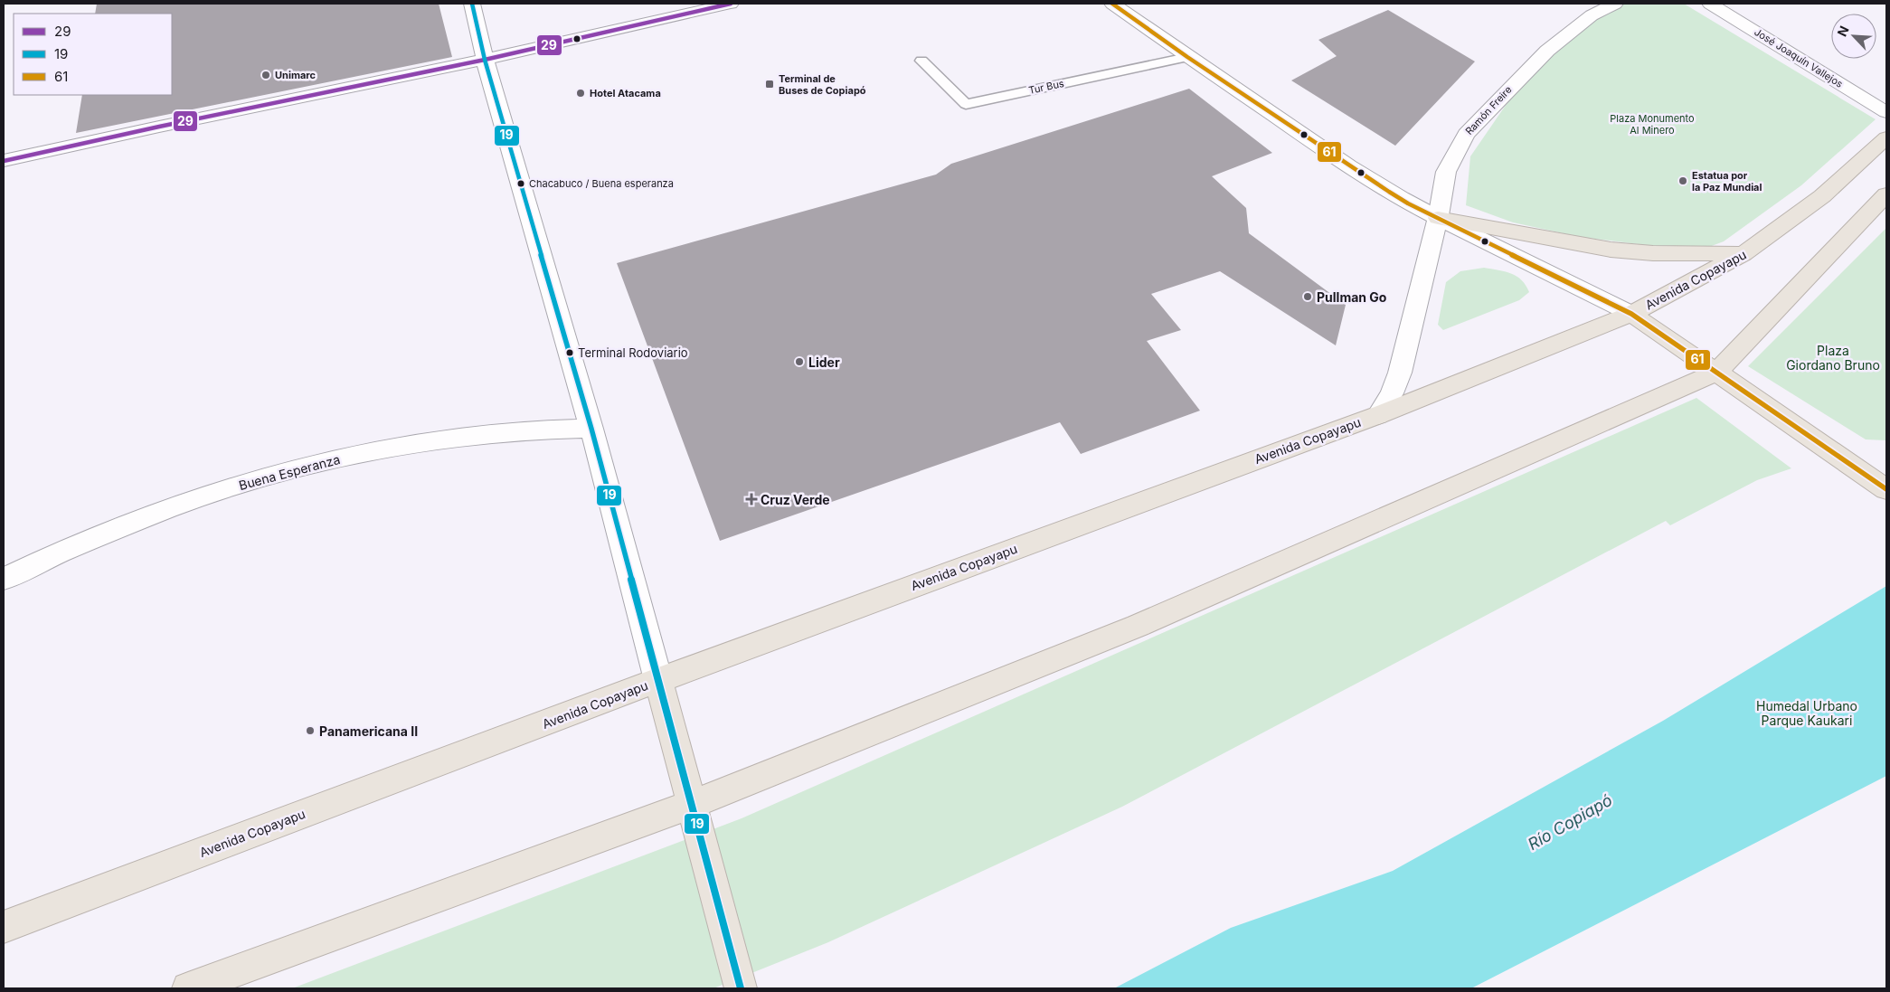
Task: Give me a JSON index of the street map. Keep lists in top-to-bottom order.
{
  "streets": {
    "highway": ["Avenida Copayapu"],
    "street": ["José Joaquín Vallejos", "Ramón Freire", "Buena Esperanza"],
    "lane": ["Tur Bus"]
  },
  "crossings": [
    ["Ramón Freire", "Avenida Copayapu"]
  ],
  "water": ["Río Copiapó"],
  "parks": ["Plaza Monumento Al Minero", "Plaza Giordano Bruno", "Humedal Urbano Parque Kaukari"],
  "places": {
    "other": [
      "Unimarc",
      "Hotel Atacama",
      "Estatua por la Paz Mundial",
      "Chacabuco / Buena esperanza",
      "Pullman Go",
      "Terminal Rodoviario",
      "Lider",
      "Panamericana II"
    ],
    "transit": ["Terminal de Buses de Copiapó"],
    "health": ["Cruz Verde"]
  },
  "lines": ["transit line 29", "transit line 19", "transit line 61"],
  "legend": ["29", "19", "61"],
  "north": "top left"
}
